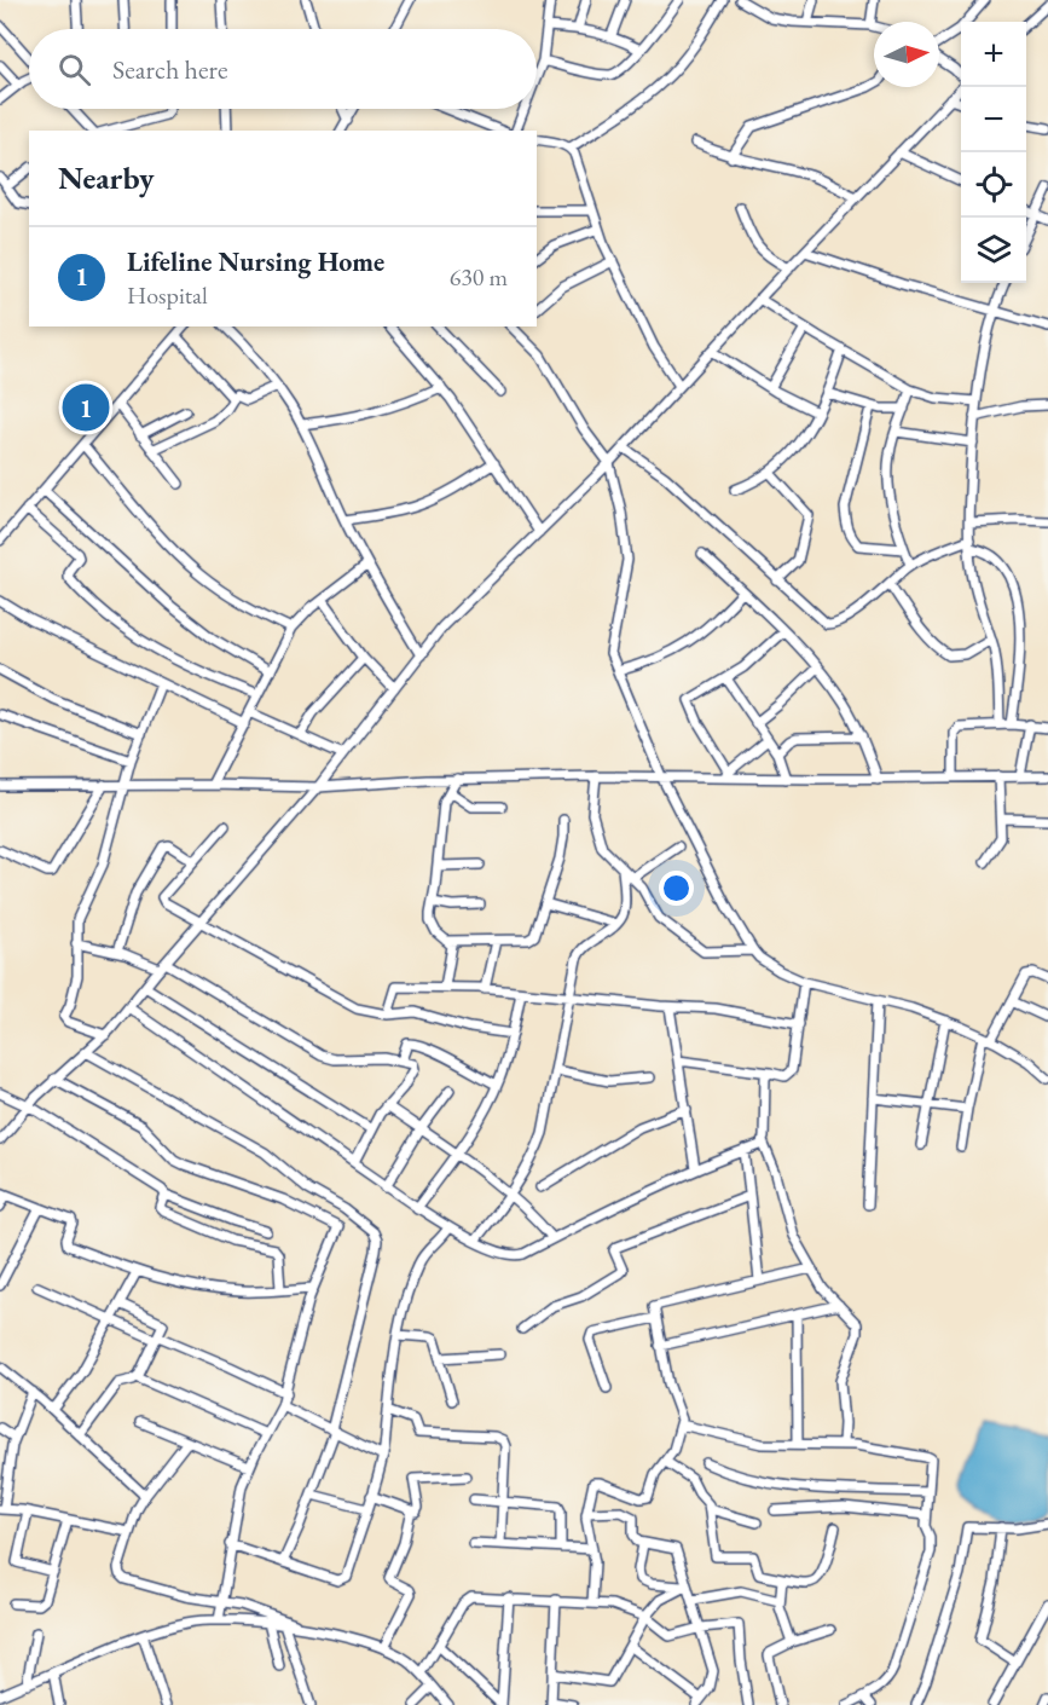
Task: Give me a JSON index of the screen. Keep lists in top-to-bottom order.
{
  "north": "right",
  "page": {
    "map_buttons": ["+", "−"],
    "search": "Search here",
    "heading": "Nearby",
    "list": [
      {
        "mark": "1",
        "name": "Lifeline Nursing Home",
        "note": "Hospital",
        "value": "630 m"
      }
    ],
    "pins": "1"
  }
}
